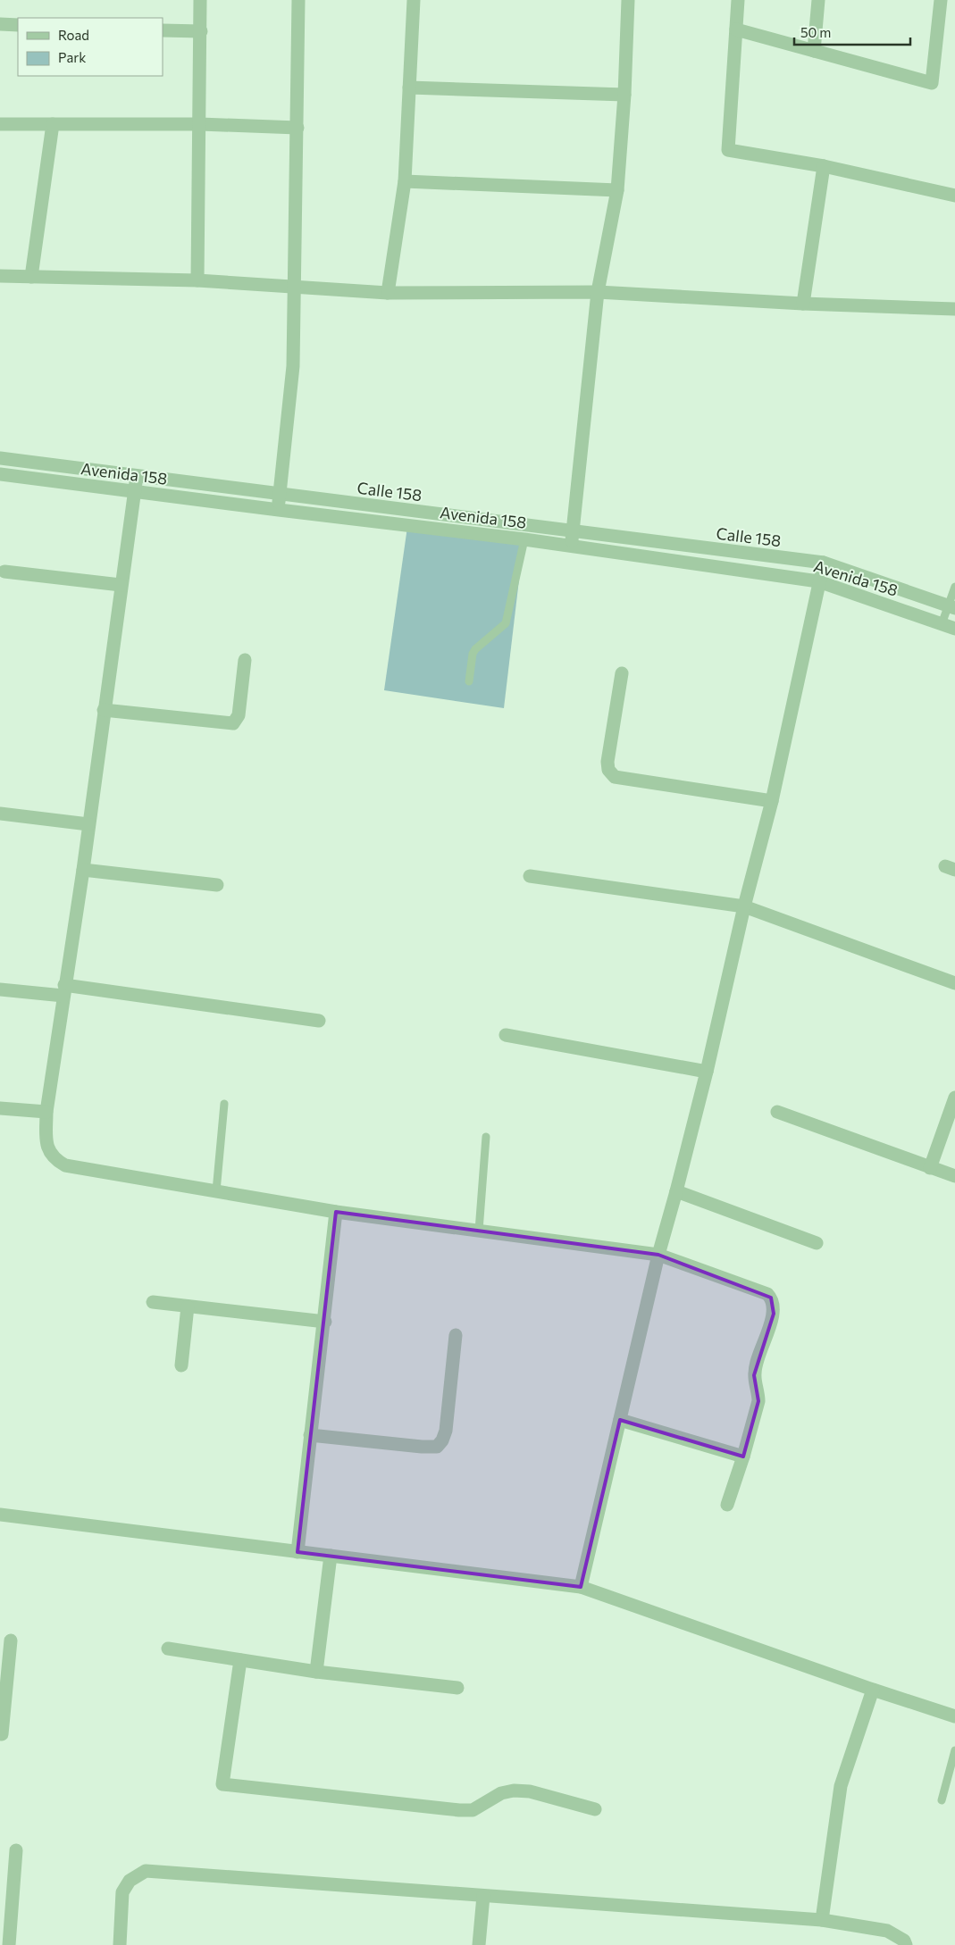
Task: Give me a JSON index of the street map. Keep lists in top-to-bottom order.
{
  "streets": {
    "street": ["Avenida 158", "Calle 158"]
  },
  "legend": ["Road", "Park"],
  "scale_bar": "50 m"
}
